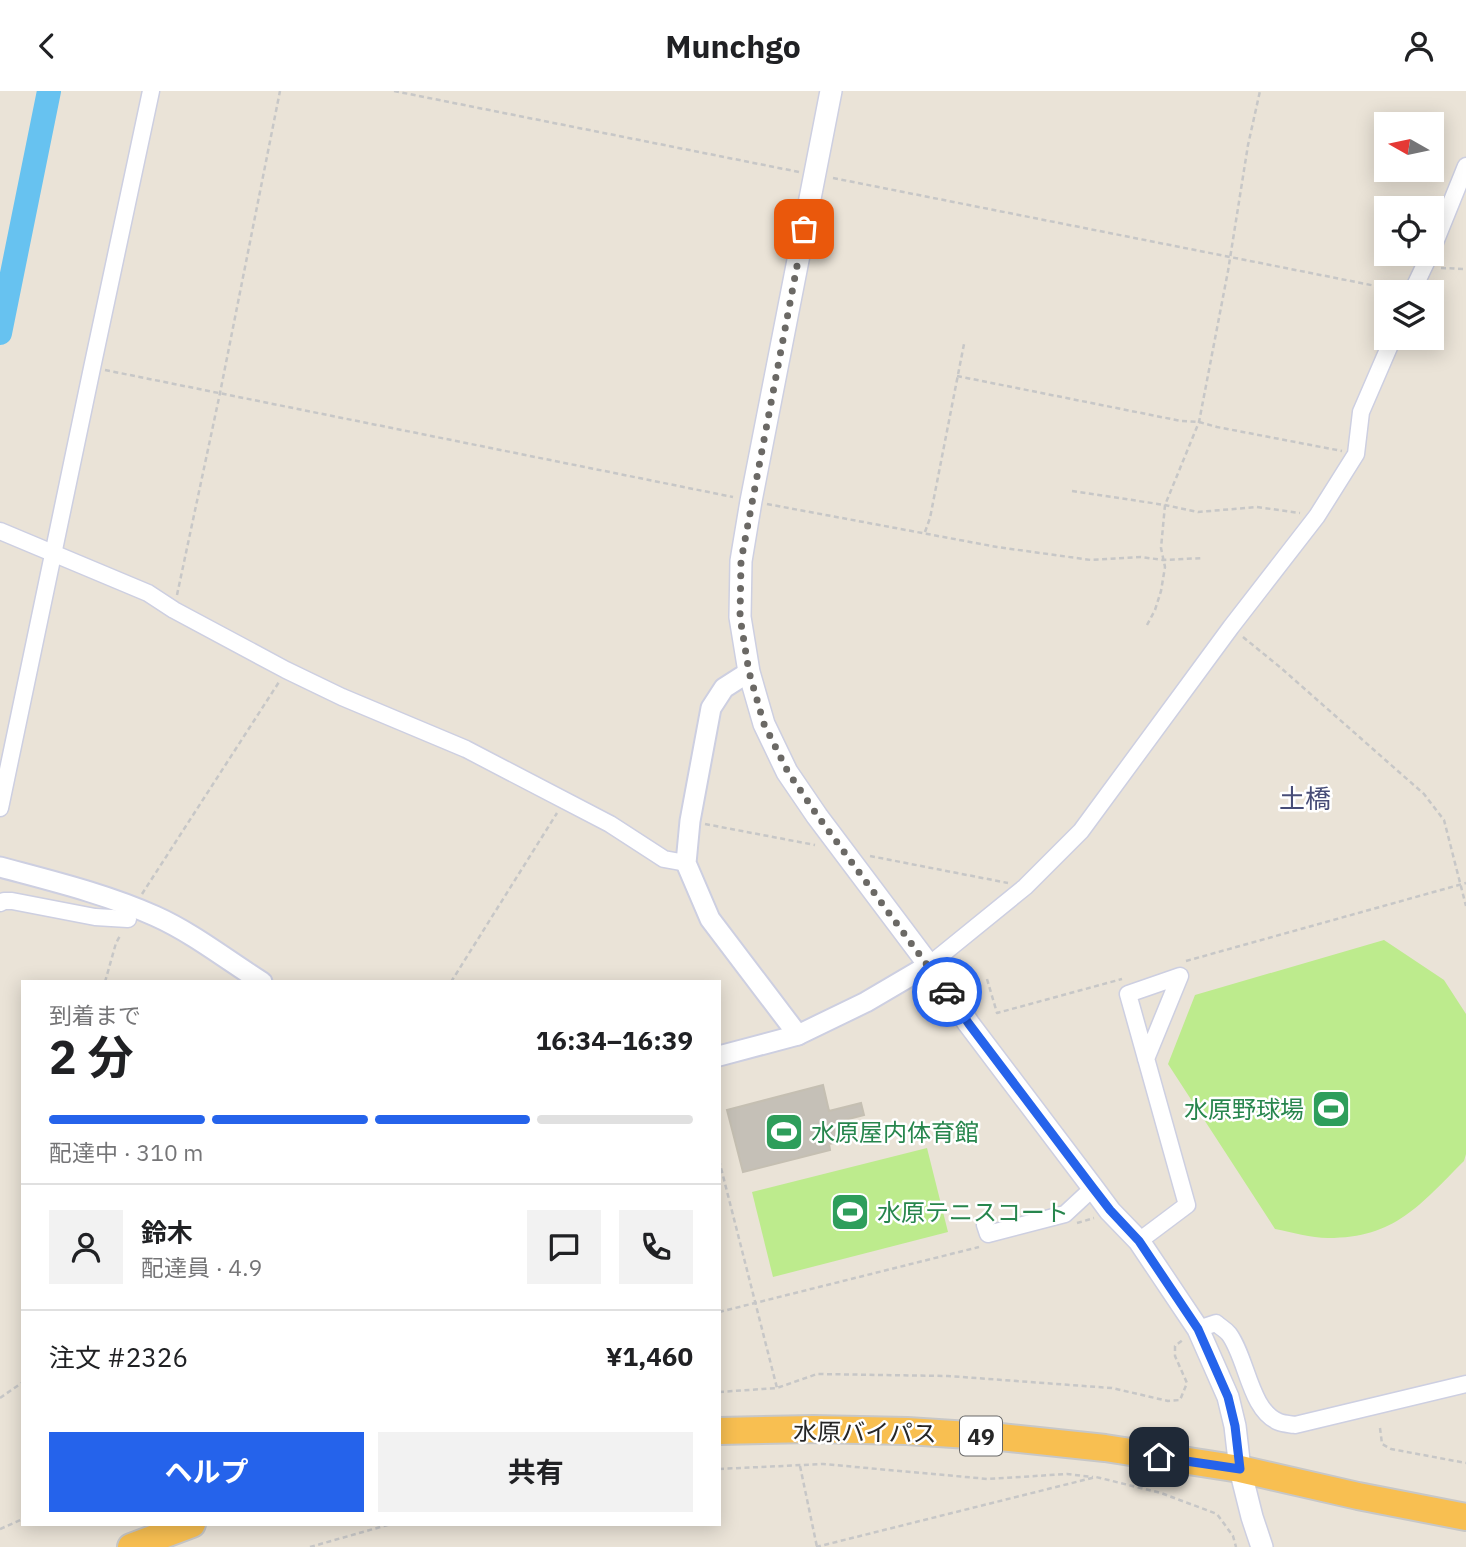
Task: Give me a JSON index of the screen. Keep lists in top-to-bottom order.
{
  "streets": {
    "highway": ["水原バイパス", "49"]
  },
  "districts": ["土橋"],
  "places": {
    "sports": ["水原野球場", "水原屋内体育館", "水原テニスコート"]
  },
  "north": "left",
  "page": {
    "header": "Munchgo",
    "heading": ["2 分", "到着まで", "16:34–16:39"],
    "panel": [
      "鈴木",
      "配達員 · 4.9",
      "注文 #2326",
      "¥1,460"
    ],
    "bar": "配達中 · 310 m",
    "buttons": ["ヘルプ", "共有"]
  }
}
